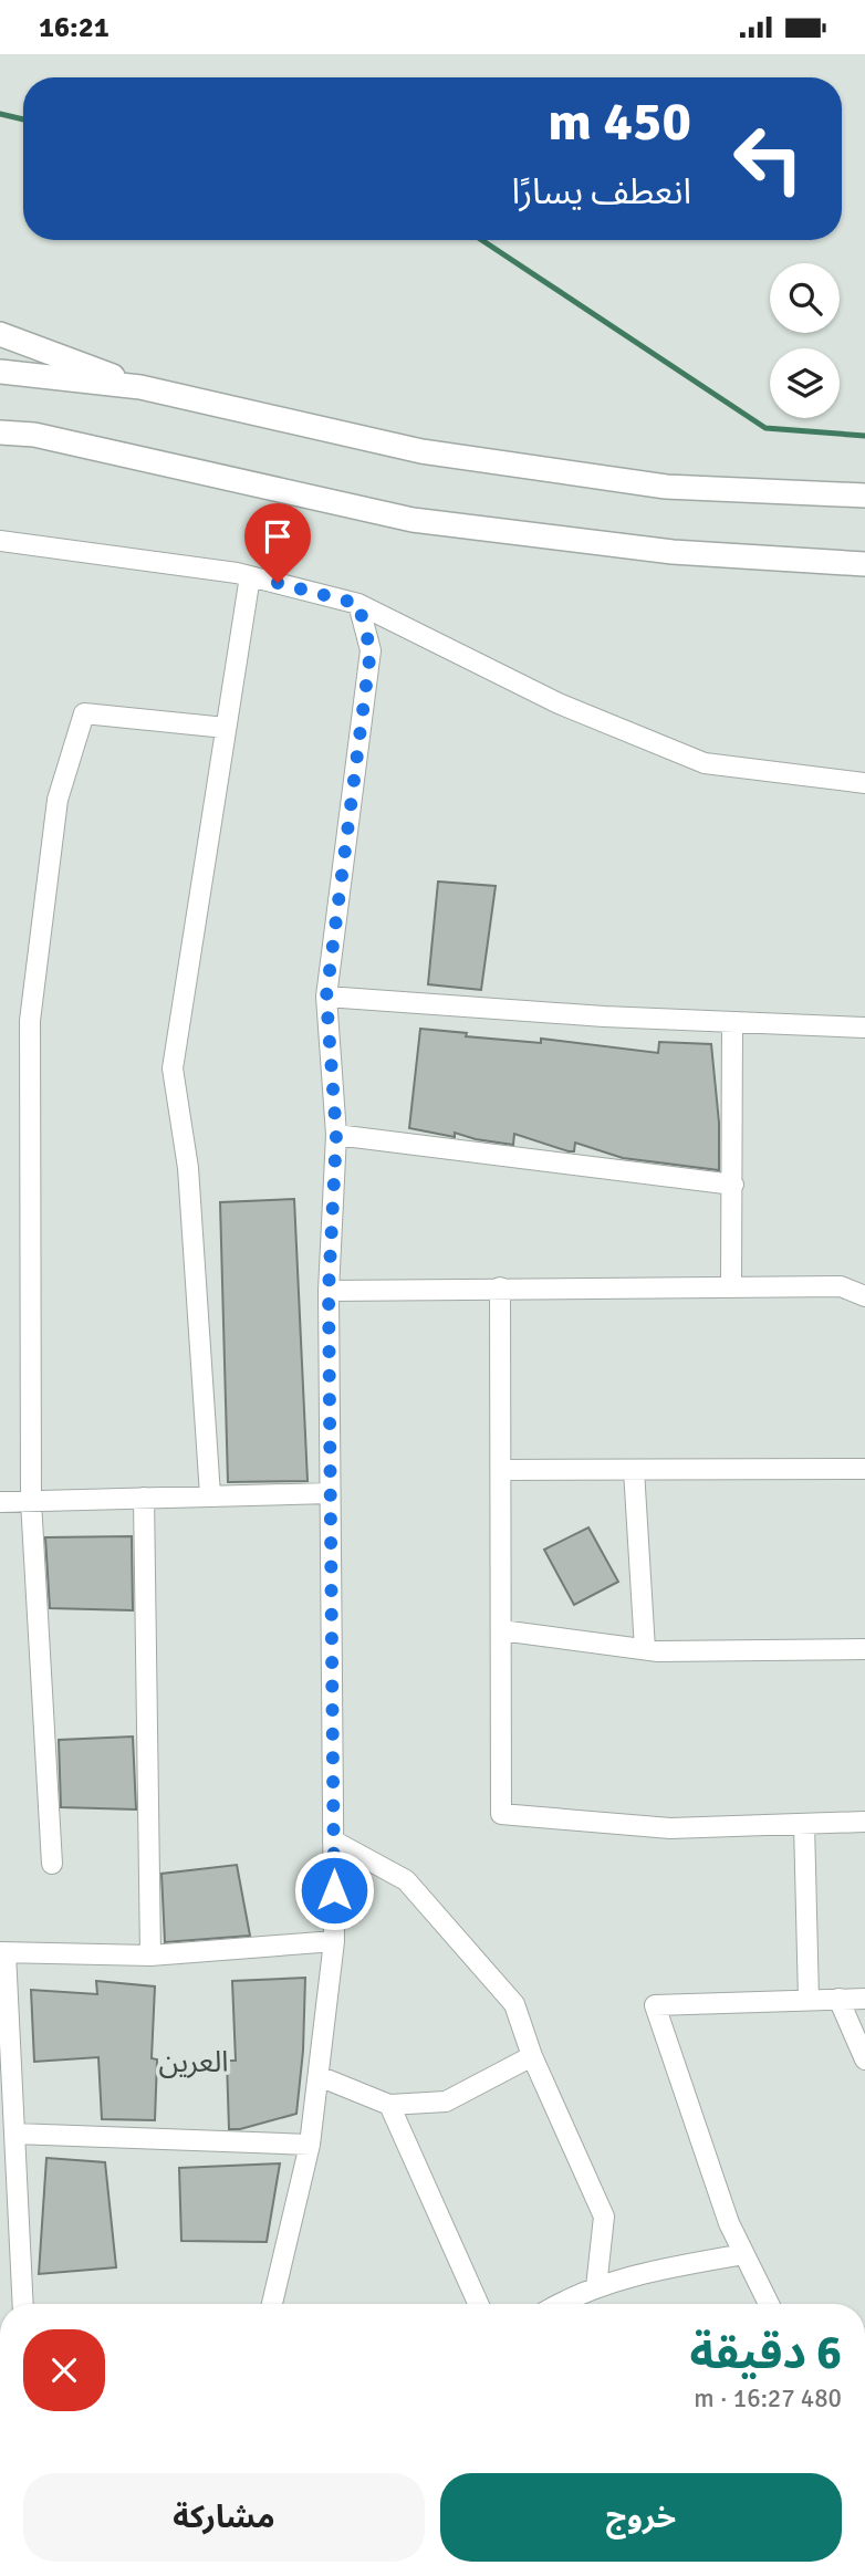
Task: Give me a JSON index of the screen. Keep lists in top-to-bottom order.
{
  "districts": ["العرين"],
  "page": {
    "status": "16:21",
    "turn": ["450 m", "انعطف يسارًا"],
    "heading": ["6 دقيقة", "480 m · 16:27"],
    "buttons": ["خروج", "مشاركة"]
  }
}
